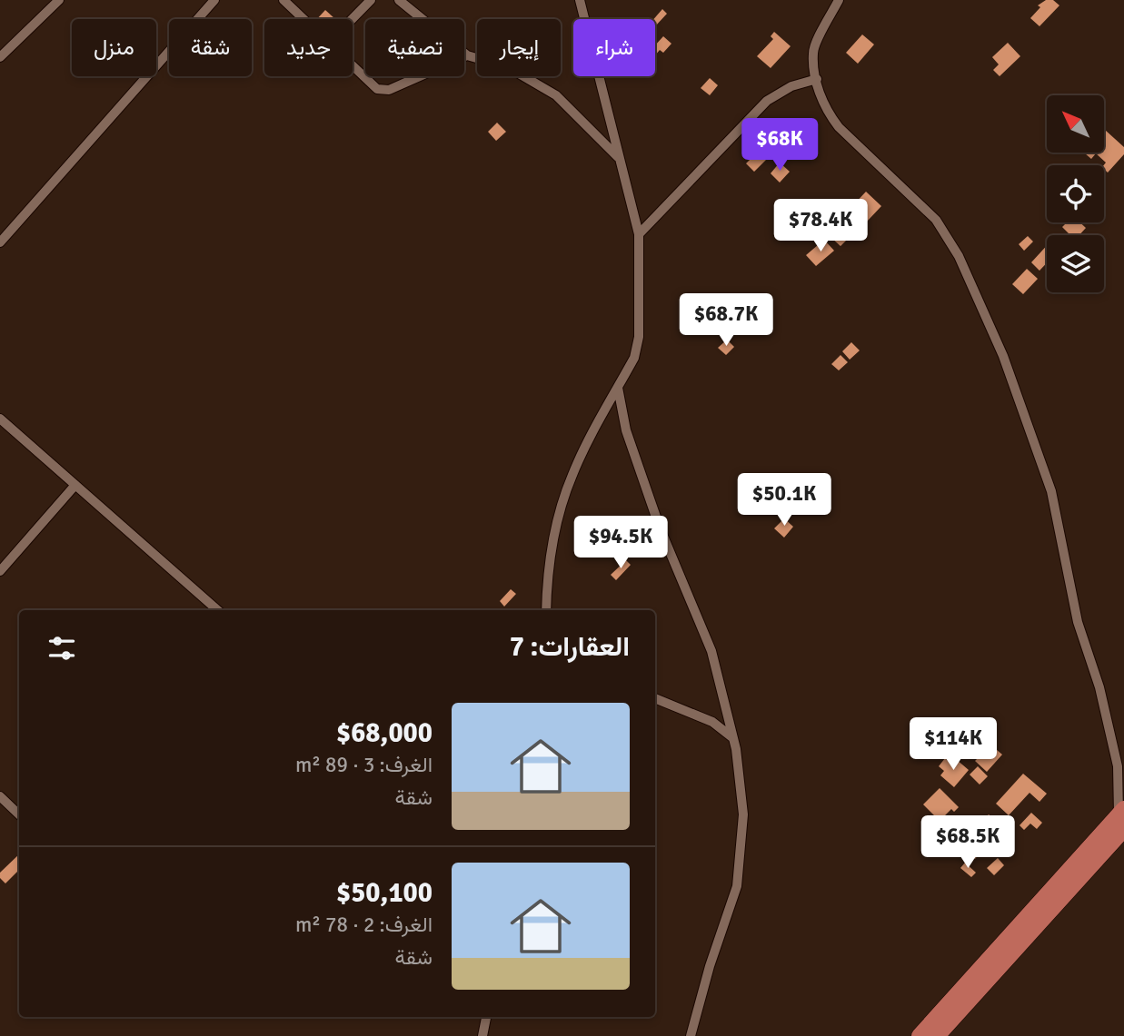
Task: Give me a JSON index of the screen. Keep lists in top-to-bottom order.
{
  "north": "top left",
  "page": {
    "chip": [
      "شراء",
      "إيجار",
      "تصفية",
      "جديد",
      "شقة",
      "منزل"
    ],
    "price": [
      "$68K",
      "$78.4K",
      "$68.7K",
      "$50.1K",
      "$94.5K",
      "$114K",
      "$68.5K"
    ],
    "heading": "العقارات: 7",
    "list": [
      {
        "name": "$68,000",
        "note": "الغرف: 3 · 89 m² · شقة"
      },
      {
        "name": "$50,100",
        "note": "الغرف: 2 · 78 m² · شقة"
      }
    ]
  }
}
